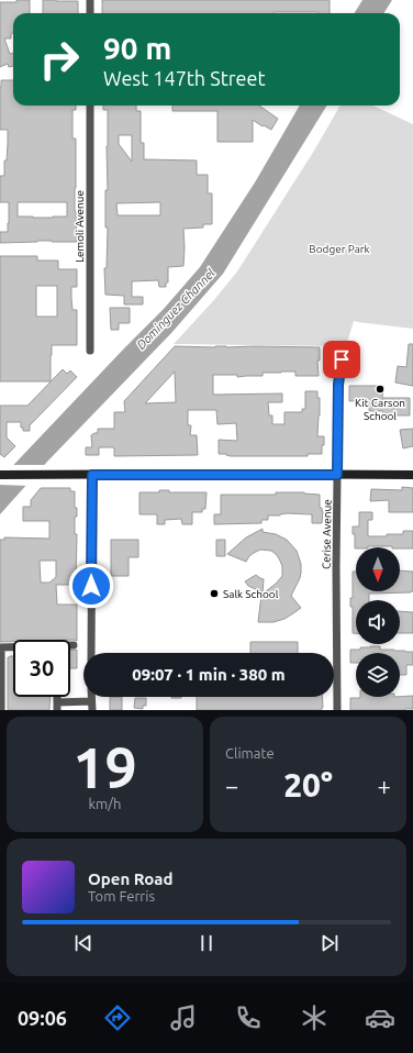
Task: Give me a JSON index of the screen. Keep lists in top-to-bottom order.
{
  "streets": {
    "street": ["Lemoli Avenue", "Cerise Avenue"]
  },
  "water": ["Dominguez Channel"],
  "parks": ["Bodger Park"],
  "places": ["Kit Carson School", "Salk School"],
  "north": "bottom",
  "page": {
    "turn": ["90 m", "West 147th Street"],
    "limit": "30",
    "trip": "09:07 · 1 min · 380 m",
    "tile": [
      ["19", "km/h"],
      "Climate"
    ],
    "heat": ["−", "20°", "+"],
    "song": ["Open Road", "Tom Ferris"],
    "tabs": "09:06"
  }
}
